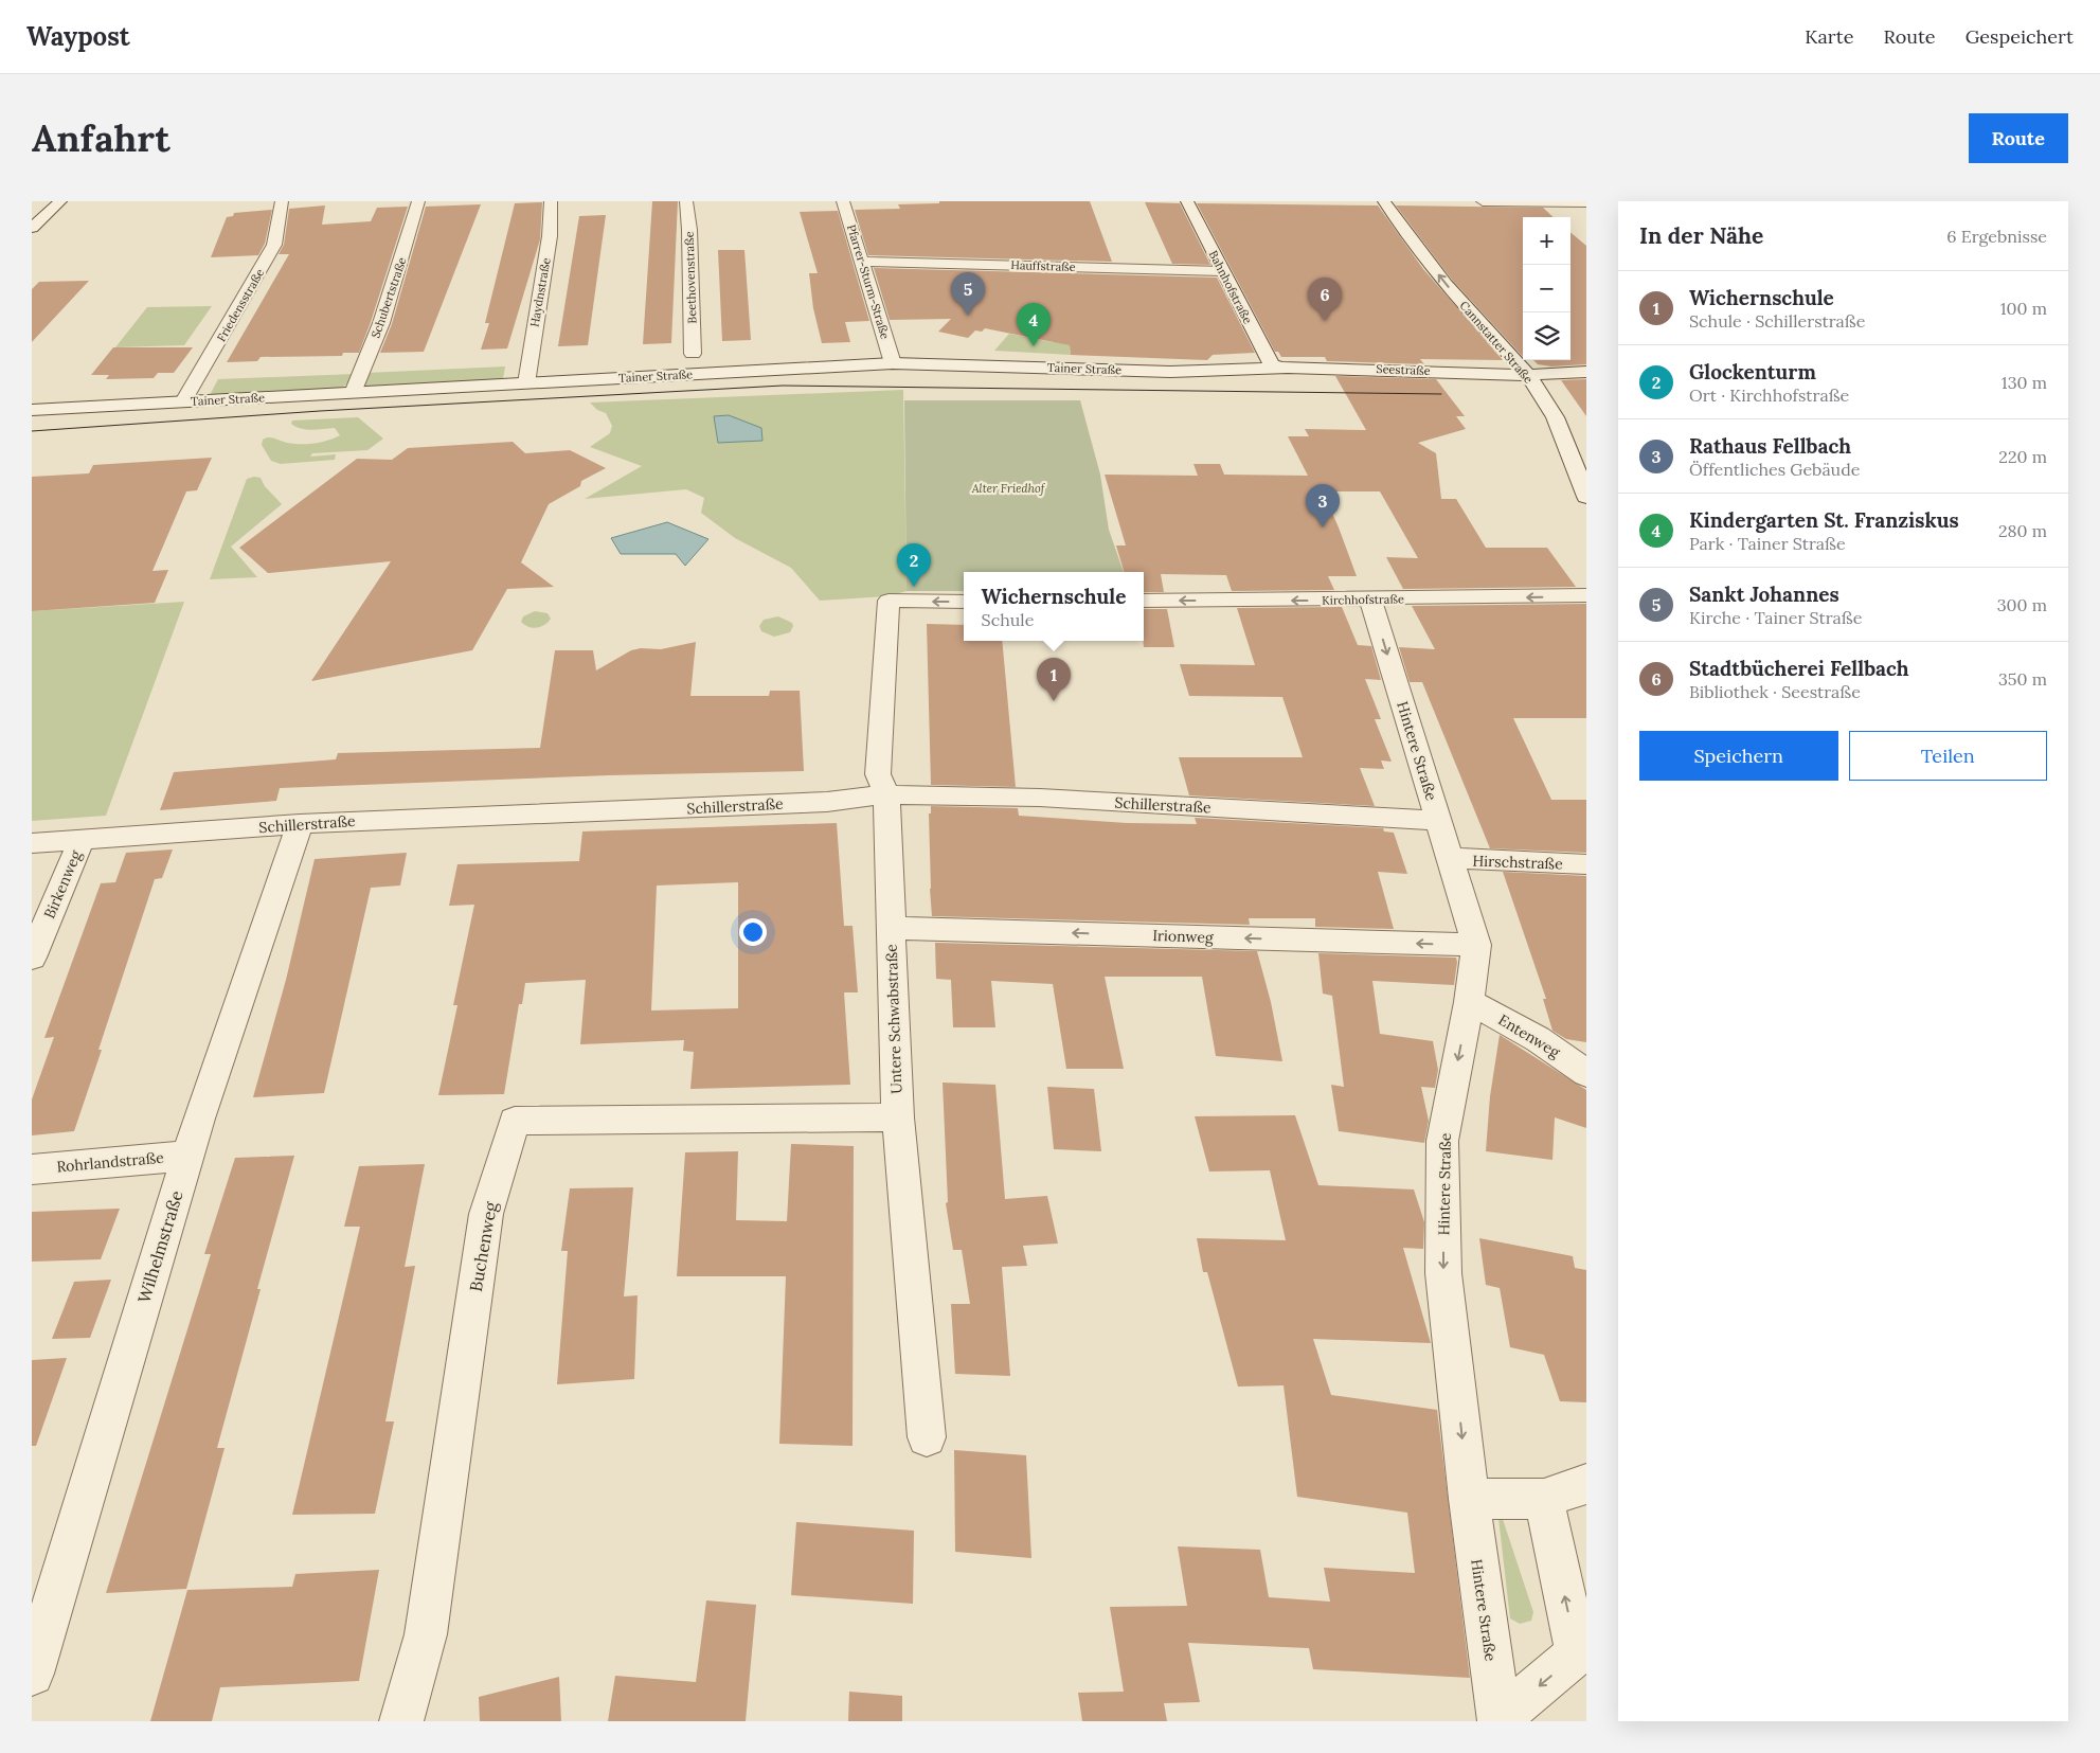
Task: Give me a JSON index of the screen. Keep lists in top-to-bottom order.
{
  "streets": {
    "street": [
      "Hauffstraße",
      "Beethovenstraße",
      "Pfarrer-Sturm-Straße",
      "Bahnhofstraße",
      "Haydnstraße",
      "Schubertstraße",
      "Friedensstraße",
      "Cannstatter Straße",
      "Tainer Straße",
      "Seestraße",
      "Kirchhofstraße",
      "Hintere Straße",
      "Schillerstraße",
      "Hirschstraße",
      "Birkenweg",
      "Irionweg",
      "Untere Schwabstraße",
      "Entenweg",
      "Rohrlandstraße",
      "Wilhelmstraße",
      "Buchenweg"
    ]
  },
  "crossings": [
    ["Hauffstraße", "Pfarrer-Sturm-Straße"],
    ["Hauffstraße", "Bahnhofstraße"],
    ["Pfarrer-Sturm-Straße", "Tainer Straße"],
    ["Bahnhofstraße", "Tainer Straße"],
    ["Bahnhofstraße", "Seestraße"],
    ["Haydnstraße", "Tainer Straße"],
    ["Schubertstraße", "Tainer Straße"],
    ["Friedensstraße", "Tainer Straße"],
    ["Cannstatter Straße", "Seestraße"],
    ["Tainer Straße", "Seestraße"],
    ["Kirchhofstraße", "Hintere Straße"],
    ["Hintere Straße", "Schillerstraße"],
    ["Hintere Straße", "Hirschstraße"],
    ["Hintere Straße", "Irionweg"],
    ["Hintere Straße", "Entenweg"],
    ["Schillerstraße", "Birkenweg"],
    ["Schillerstraße", "Untere Schwabstraße"],
    ["Schillerstraße", "Wilhelmstraße"],
    ["Irionweg", "Untere Schwabstraße"],
    ["Untere Schwabstraße", "Buchenweg"],
    ["Rohrlandstraße", "Wilhelmstraße"]
  ],
  "one_way": [
    "Cannstatter Straße",
    "Kirchhofstraße",
    "Hintere Straße",
    "Irionweg"
  ],
  "parks": ["Alter Friedhof"],
  "page": {
    "header": "Waypost",
    "nav": ["Karte", "Route", "Gespeichert"],
    "buttons": [
      "Route",
      ["Speichern", "Teilen"]
    ],
    "title": "Anfahrt",
    "heading": ["In der Nähe", "6 Ergebnisse"],
    "map_buttons": ["+", "−"],
    "list": [
      {
        "mark": "1",
        "name": "Wichernschule",
        "note": "Schule · Schillerstraße",
        "value": "100 m"
      },
      {
        "mark": "2",
        "name": "Glockenturm",
        "note": "Ort · Kirchhofstraße",
        "value": "130 m"
      },
      {
        "mark": "3",
        "name": "Rathaus Fellbach",
        "note": "Öffentliches Gebäude",
        "value": "220 m"
      },
      {
        "mark": "4",
        "name": "Kindergarten St. Franziskus",
        "note": "Park · Tainer Straße",
        "value": "280 m"
      },
      {
        "mark": "5",
        "name": "Sankt Johannes",
        "note": "Kirche · Tainer Straße",
        "value": "300 m"
      },
      {
        "mark": "6",
        "name": "Stadtbücherei Fellbach",
        "note": "Bibliothek · Seestraße",
        "value": "350 m"
      }
    ],
    "pins": [
      "5",
      "6",
      "4",
      "3",
      "2",
      "1"
    ],
    "popup": ["Wichernschule", "Schule"]
  }
}
